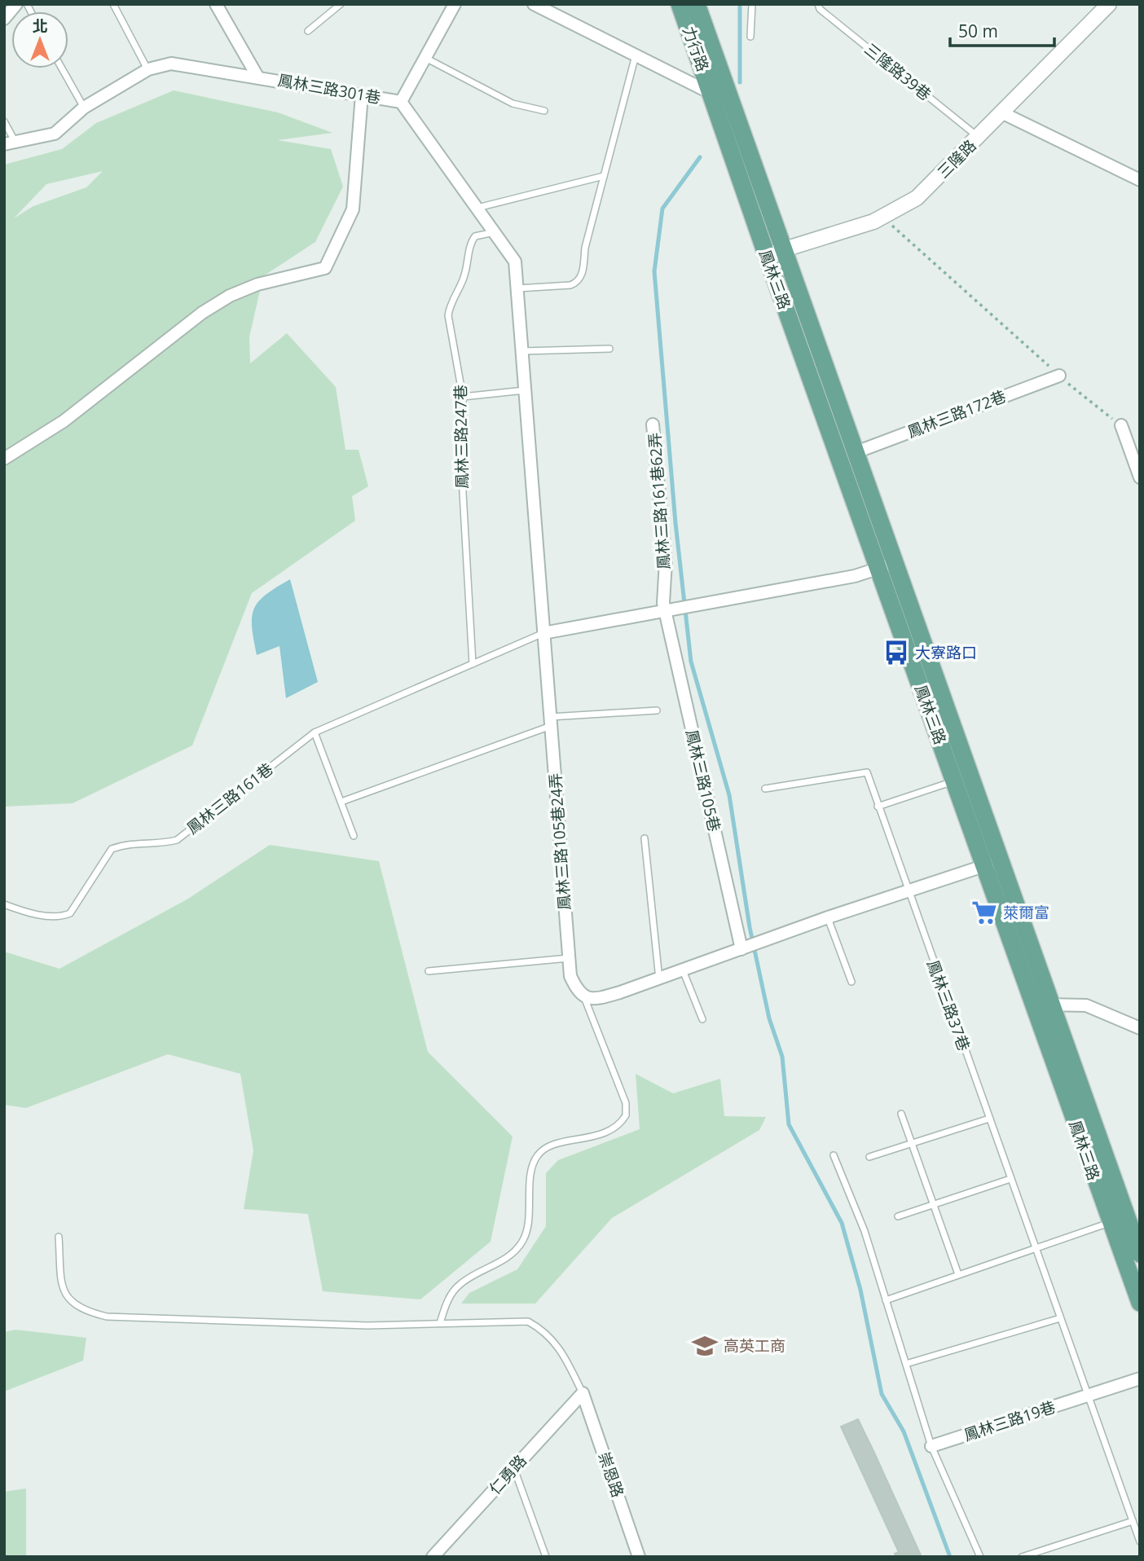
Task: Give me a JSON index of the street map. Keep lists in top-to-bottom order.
{
  "streets": {
    "main road": ["力行路", "鳳林三路"],
    "street": [
      "鳳林三路301巷",
      "三隆路",
      "鳳林三路172巷",
      "鳳林三路161巷62弄",
      "鳳林三路105巷",
      "鳳林三路105巷24弄",
      "鳳林三路19巷",
      "仁勇路",
      "崇恩路"
    ],
    "lane": [
      "三隆路39巷",
      "鳳林三路247巷",
      "鳳林三路161巷",
      "鳳林三路37巷"
    ]
  },
  "crossings": [
    ["力行路", "鳳林三路"],
    ["三隆路39巷", "三隆路"],
    ["三隆路", "鳳林三路"],
    ["鳳林三路", "鳳林三路172巷"],
    ["鳳林三路247巷", "鳳林三路161巷"],
    ["鳳林三路161巷62弄", "鳳林三路105巷"],
    ["仁勇路", "崇恩路"]
  ],
  "places": {
    "bus stop": ["大寮路口"],
    "supermarket": ["萊爾富"],
    "school or university": ["高英工商"]
  },
  "scale_bar": "50 m",
  "north": "top"
}
